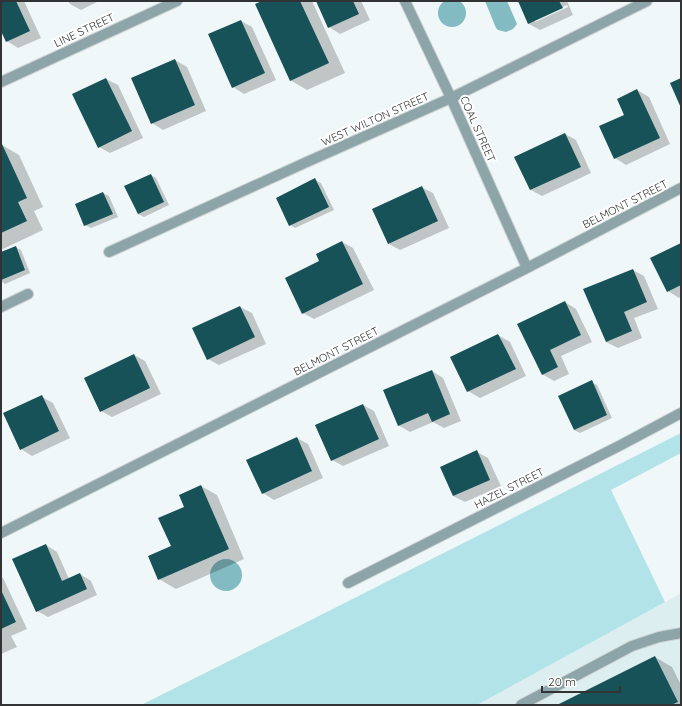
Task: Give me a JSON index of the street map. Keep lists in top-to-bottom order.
{
  "streets": {
    "street": [
      "LINE STREET",
      "WEST WILTON STREET",
      "COAL STREET",
      "BELMONT STREET",
      "HAZEL STREET"
    ]
  },
  "crossings": [
    ["WEST WILTON STREET", "COAL STREET"],
    ["COAL STREET", "BELMONT STREET"]
  ],
  "scale_bar": "20 m"
}
